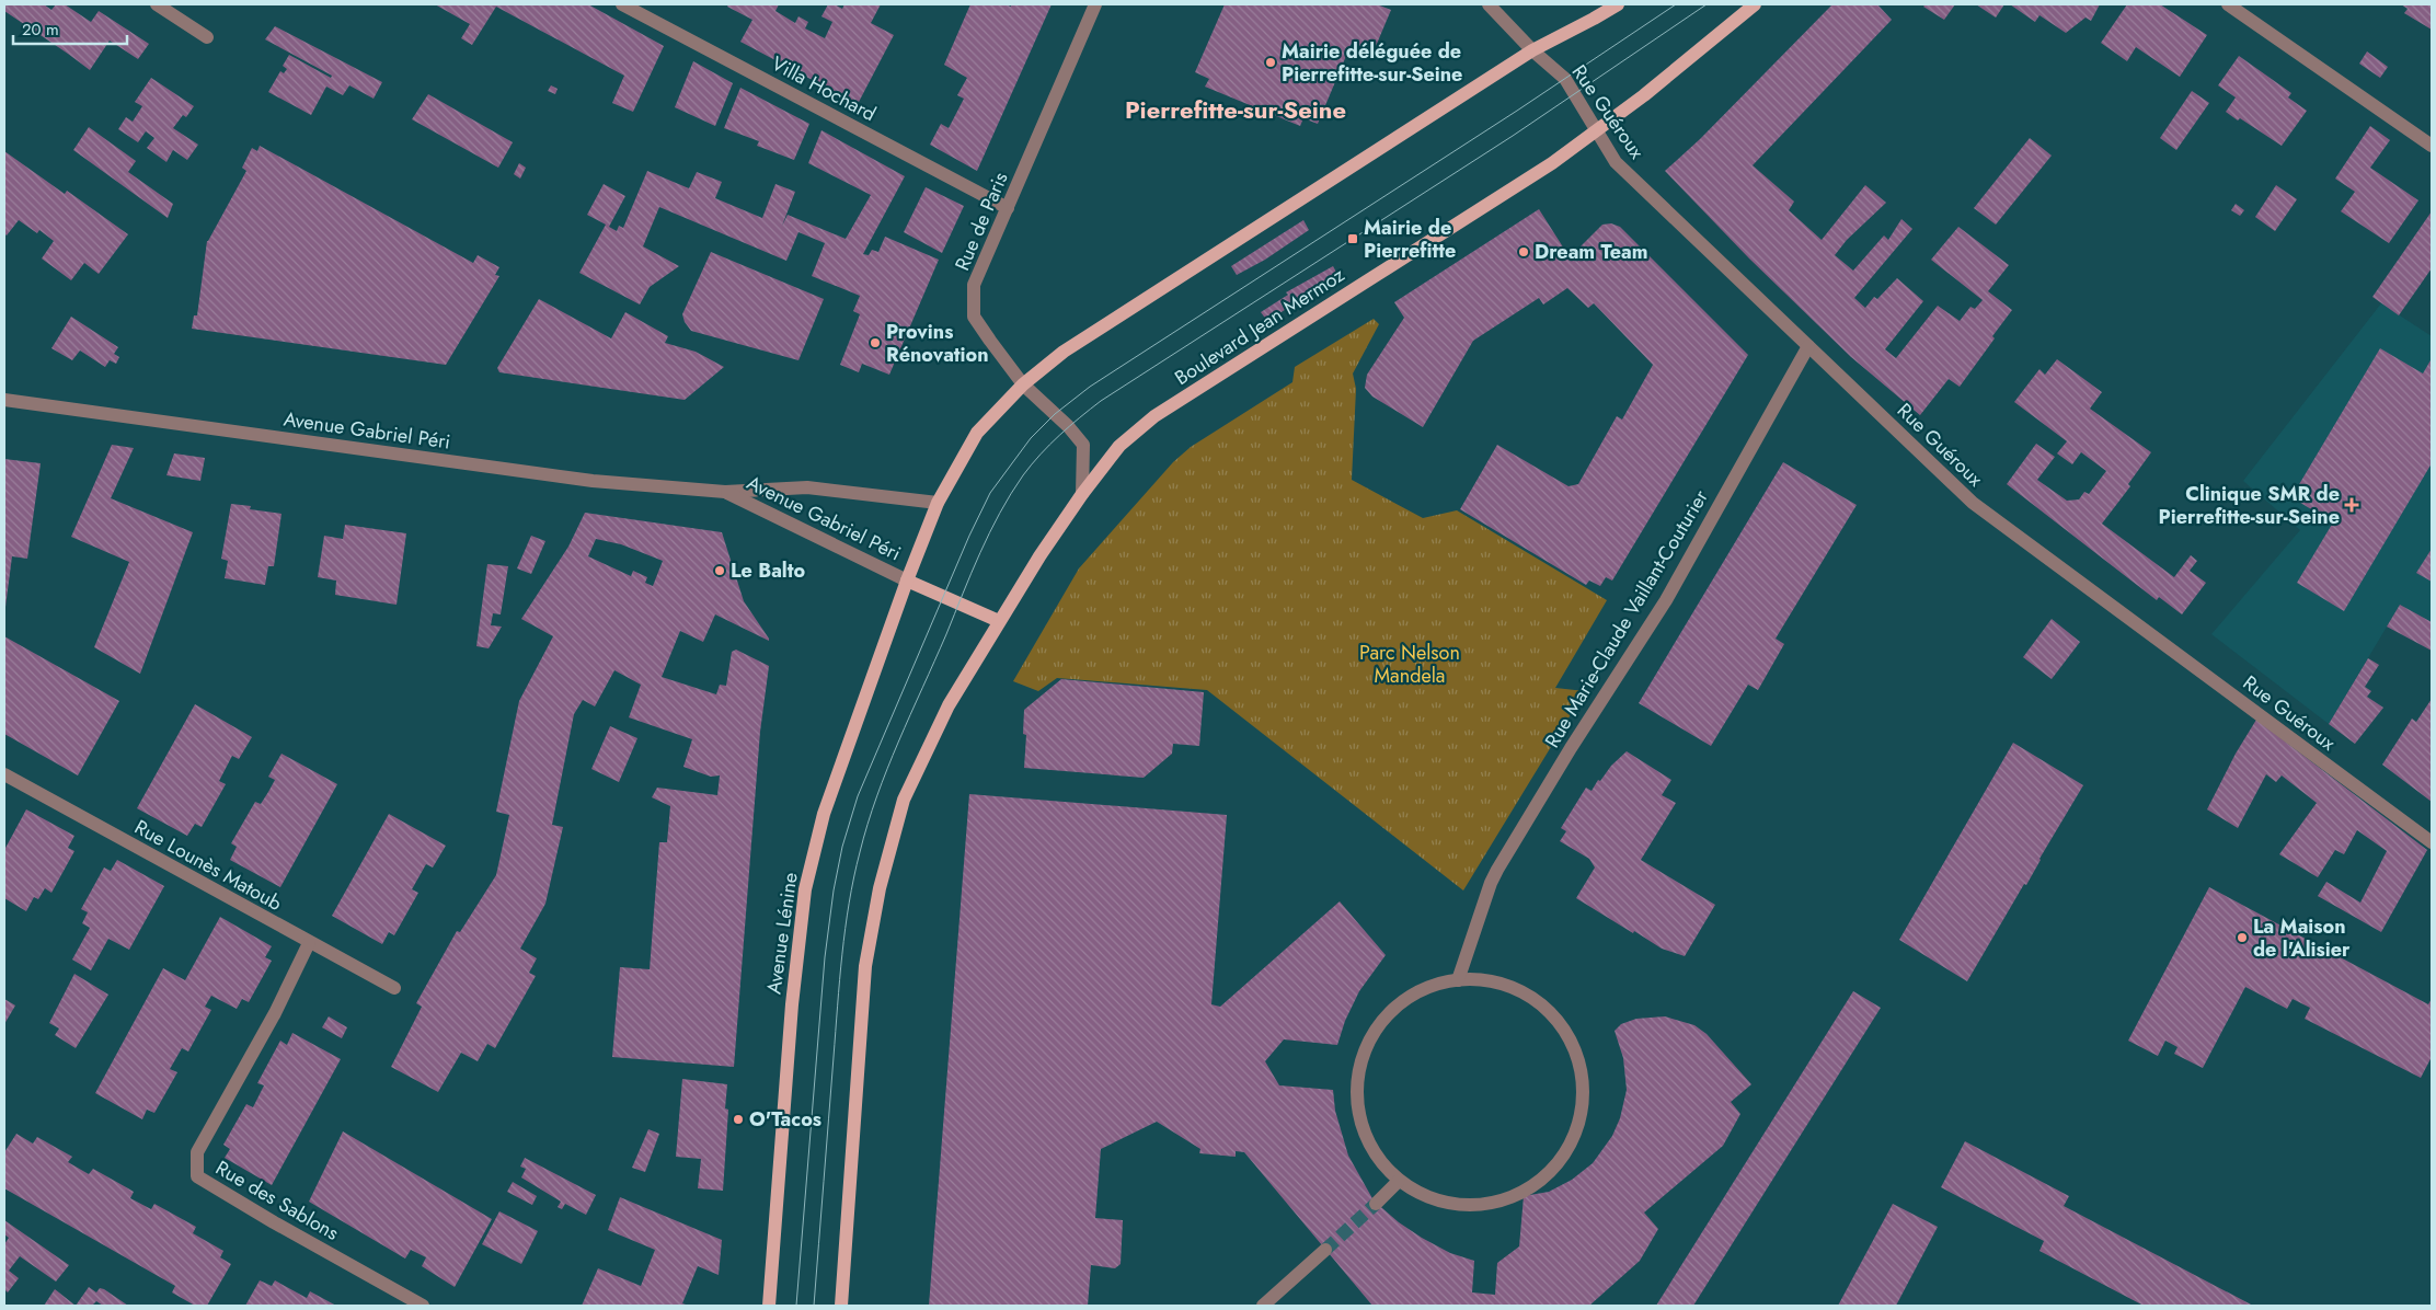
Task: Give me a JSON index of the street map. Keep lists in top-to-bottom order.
{
  "streets": {
    "main road": ["Boulevard Jean Mermoz", "Avenue Lénine"],
    "street": [
      "Villa Hochard",
      "Rue Guéroux",
      "Rue de Paris",
      "Avenue Gabriel Péri",
      "Rue Marie-Claude Vaillant-Couturier",
      "Rue Lounès Matoub",
      "Rue des Sablons"
    ]
  },
  "crossings": [
    ["Villa Hochard", "Rue de Paris"],
    ["Rue Guéroux", "Boulevard Jean Mermoz"],
    ["Rue Guéroux", "Rue Marie-Claude Vaillant-Couturier"],
    ["Rue de Paris", "Boulevard Jean Mermoz"],
    ["Avenue Gabriel Péri", "Avenue Lénine"],
    ["Rue Lounès Matoub", "Rue des Sablons"]
  ],
  "districts": ["Pierrefitte-sur-Seine"],
  "parks": ["Parc Nelson Mandela"],
  "places": {
    "other": [
      "Mairie déléguée de Pierrefitte-sur-Seine",
      "Dream Team",
      "Provins Rénovation",
      "Le Balto",
      "La Maison de l'Alisier",
      "O'Tacos"
    ],
    "transit": ["Mairie de Pierrefitte"],
    "health": ["Clinique SMR de Pierrefitte-sur-Seine"]
  },
  "scale_bar": "20 m"
}
